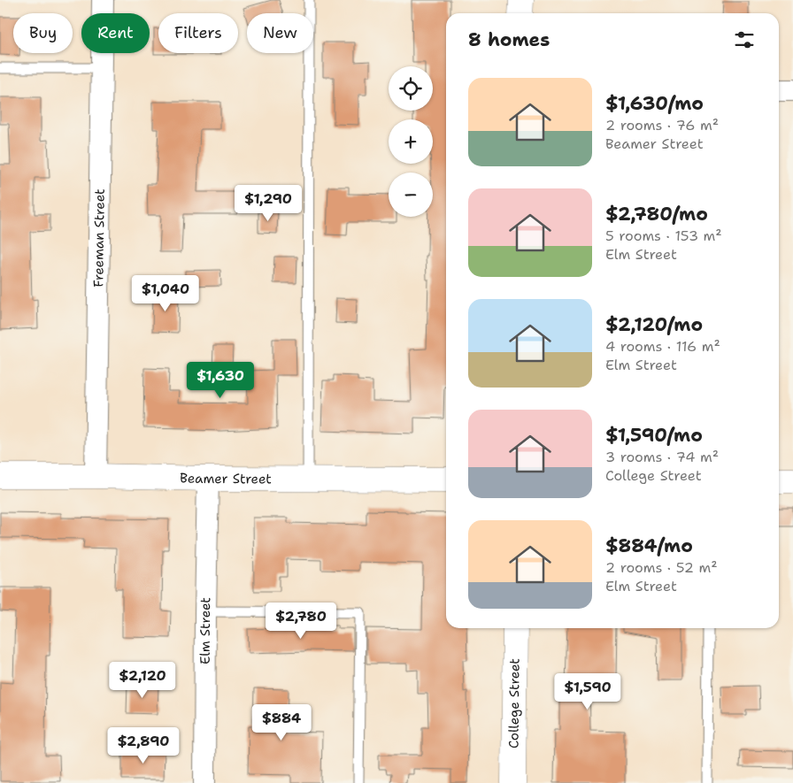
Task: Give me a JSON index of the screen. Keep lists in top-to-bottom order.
{
  "streets": {
    "street": [
      "Freeman Street",
      "Beamer Street",
      "Elm Street",
      "College Street"
    ]
  },
  "crossings": [
    ["Freeman Street", "Beamer Street"],
    ["Beamer Street", "Elm Street"]
  ],
  "page": {
    "chip": [
      "Buy",
      "Rent",
      "Filters",
      "New"
    ],
    "heading": "8 homes",
    "map_buttons": ["+", "−"],
    "list": [
      {
        "name": "$1,630/mo",
        "note": "2 rooms · 76 m² · Beamer Street"
      },
      {
        "name": "$2,780/mo",
        "note": "5 rooms · 153 m² · Elm Street"
      },
      {
        "name": "$2,120/mo",
        "note": "4 rooms · 116 m² · Elm Street"
      },
      {
        "name": "$1,590/mo",
        "note": "3 rooms · 74 m² · College Street"
      },
      {
        "name": "$884/mo",
        "note": "2 rooms · 52 m² · Elm Street"
      }
    ],
    "price": [
      "$1,290",
      "$1,040",
      "$1,630",
      "$2,780",
      "$2,120",
      "$1,590",
      "$884",
      "$2,890"
    ]
  }
}
